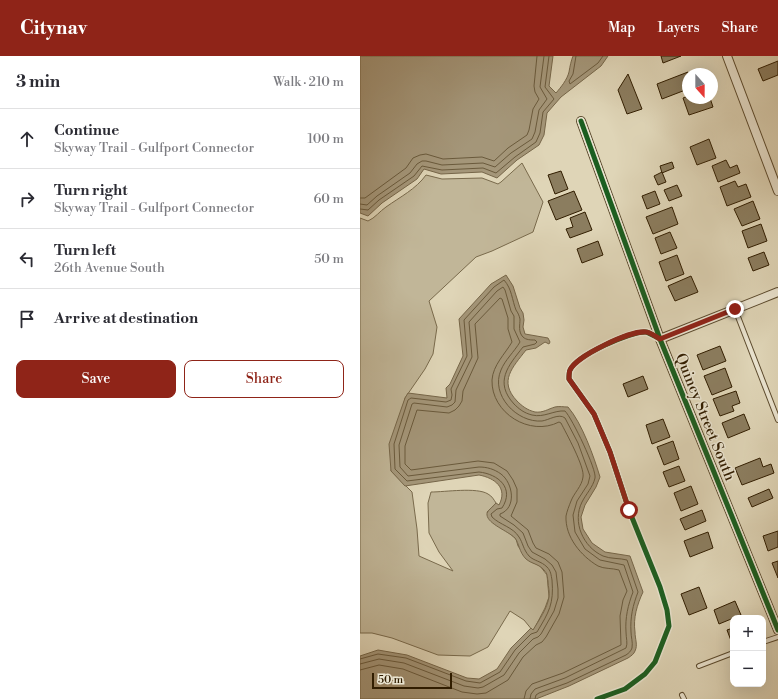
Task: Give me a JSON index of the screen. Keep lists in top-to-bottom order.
{
  "streets": {
    "street": ["Quincy Street South"]
  },
  "scale_bar": "50 m",
  "north": "bottom",
  "page": {
    "header": "Citynav",
    "nav": ["Map", "Layers", "Share"],
    "heading": ["3 min", "Walk · 210 m"],
    "list": [
      ["Continue", "Skyway Trail - Gulfport Connector", "100 m"],
      ["Turn right", "Skyway Trail - Gulfport Connector", "60 m"],
      ["Turn left", "26th Avenue South", "50 m"],
      "Arrive at destination"
    ],
    "buttons": ["Save", "Share"],
    "map_buttons": ["+", "−"],
    "scale": "50 m"
  }
}
